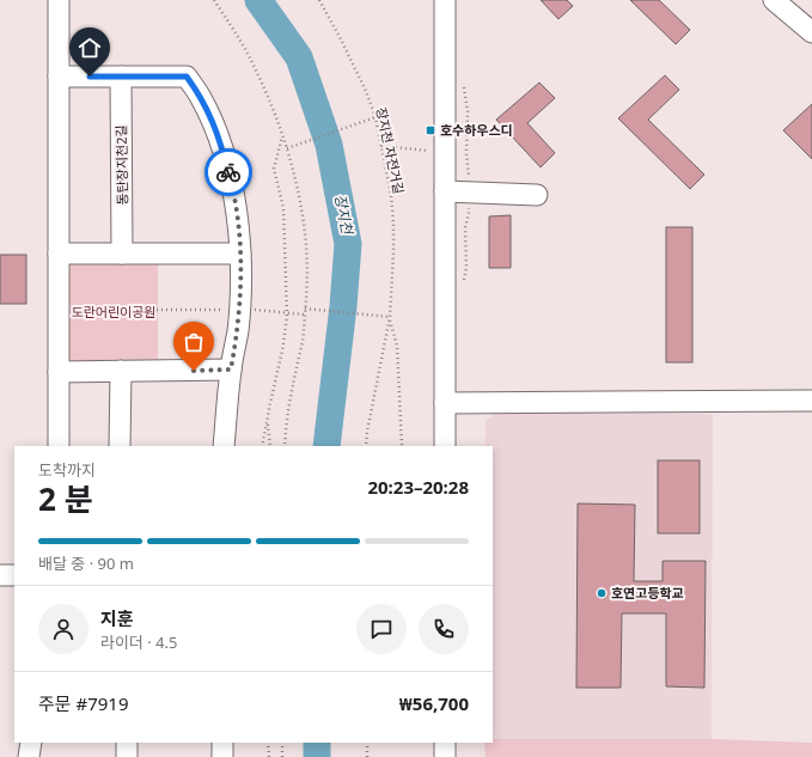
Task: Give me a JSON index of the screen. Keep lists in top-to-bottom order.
{
  "streets": {
    "street": ["동탄장지천2길"],
    "path": ["장지천 자전거길"]
  },
  "water": ["장지천"],
  "parks": ["도란어린이공원"],
  "places": {
    "transit": ["호수하우스디"],
    "other": ["호연고등학교"]
  },
  "page": {
    "heading": ["2 분", "도착까지", "20:23–20:28"],
    "panel": [
      "지훈",
      "라이더 · 4.5",
      "주문 #7919",
      "₩56,700"
    ],
    "bar": "배달 중 · 90 m"
  }
}
